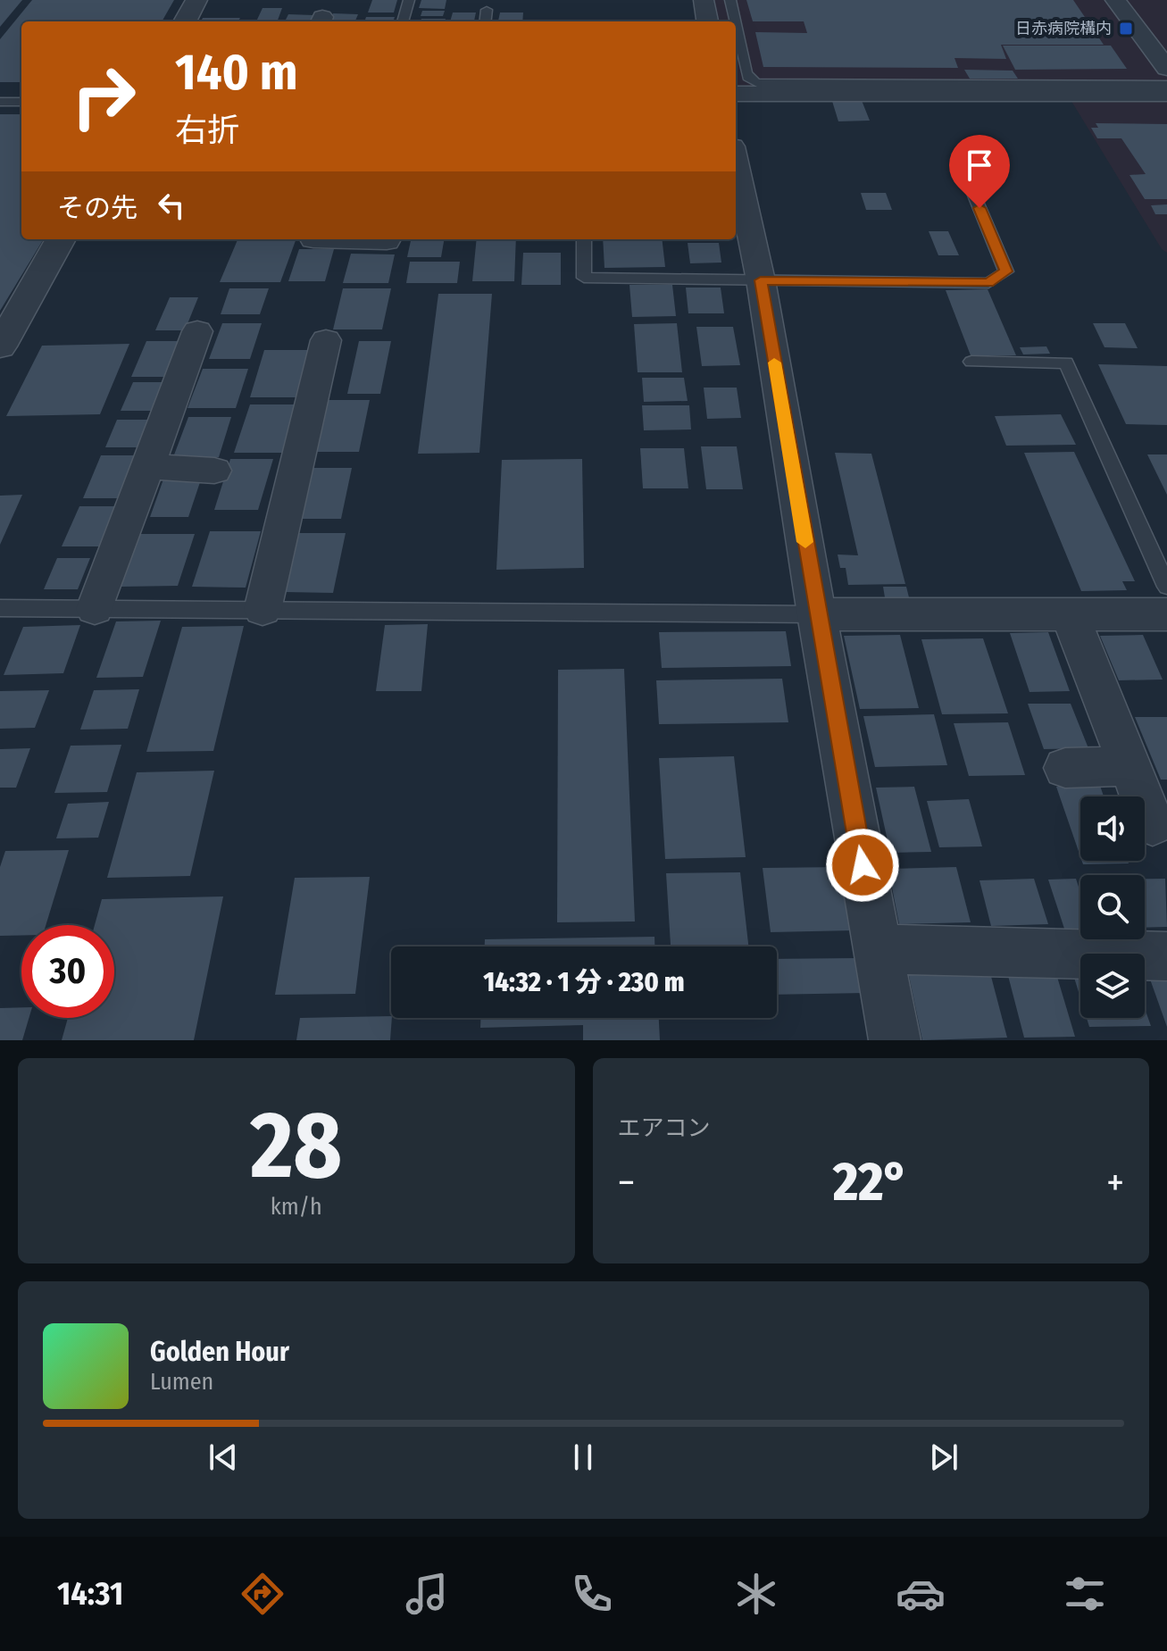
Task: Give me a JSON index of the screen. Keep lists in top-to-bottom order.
{
  "places": {
    "transit": ["日赤病院構内"]
  },
  "page": {
    "turn": ["140 m", "右折"],
    "then": "その先",
    "limit": "30",
    "trip": "14:32 · 1 分 · 230 m",
    "tile": [
      ["28", "km/h"],
      "エアコン"
    ],
    "heat": ["−", "22°", "+"],
    "song": ["Golden Hour", "Lumen"],
    "tabs": "14:31"
  }
}
